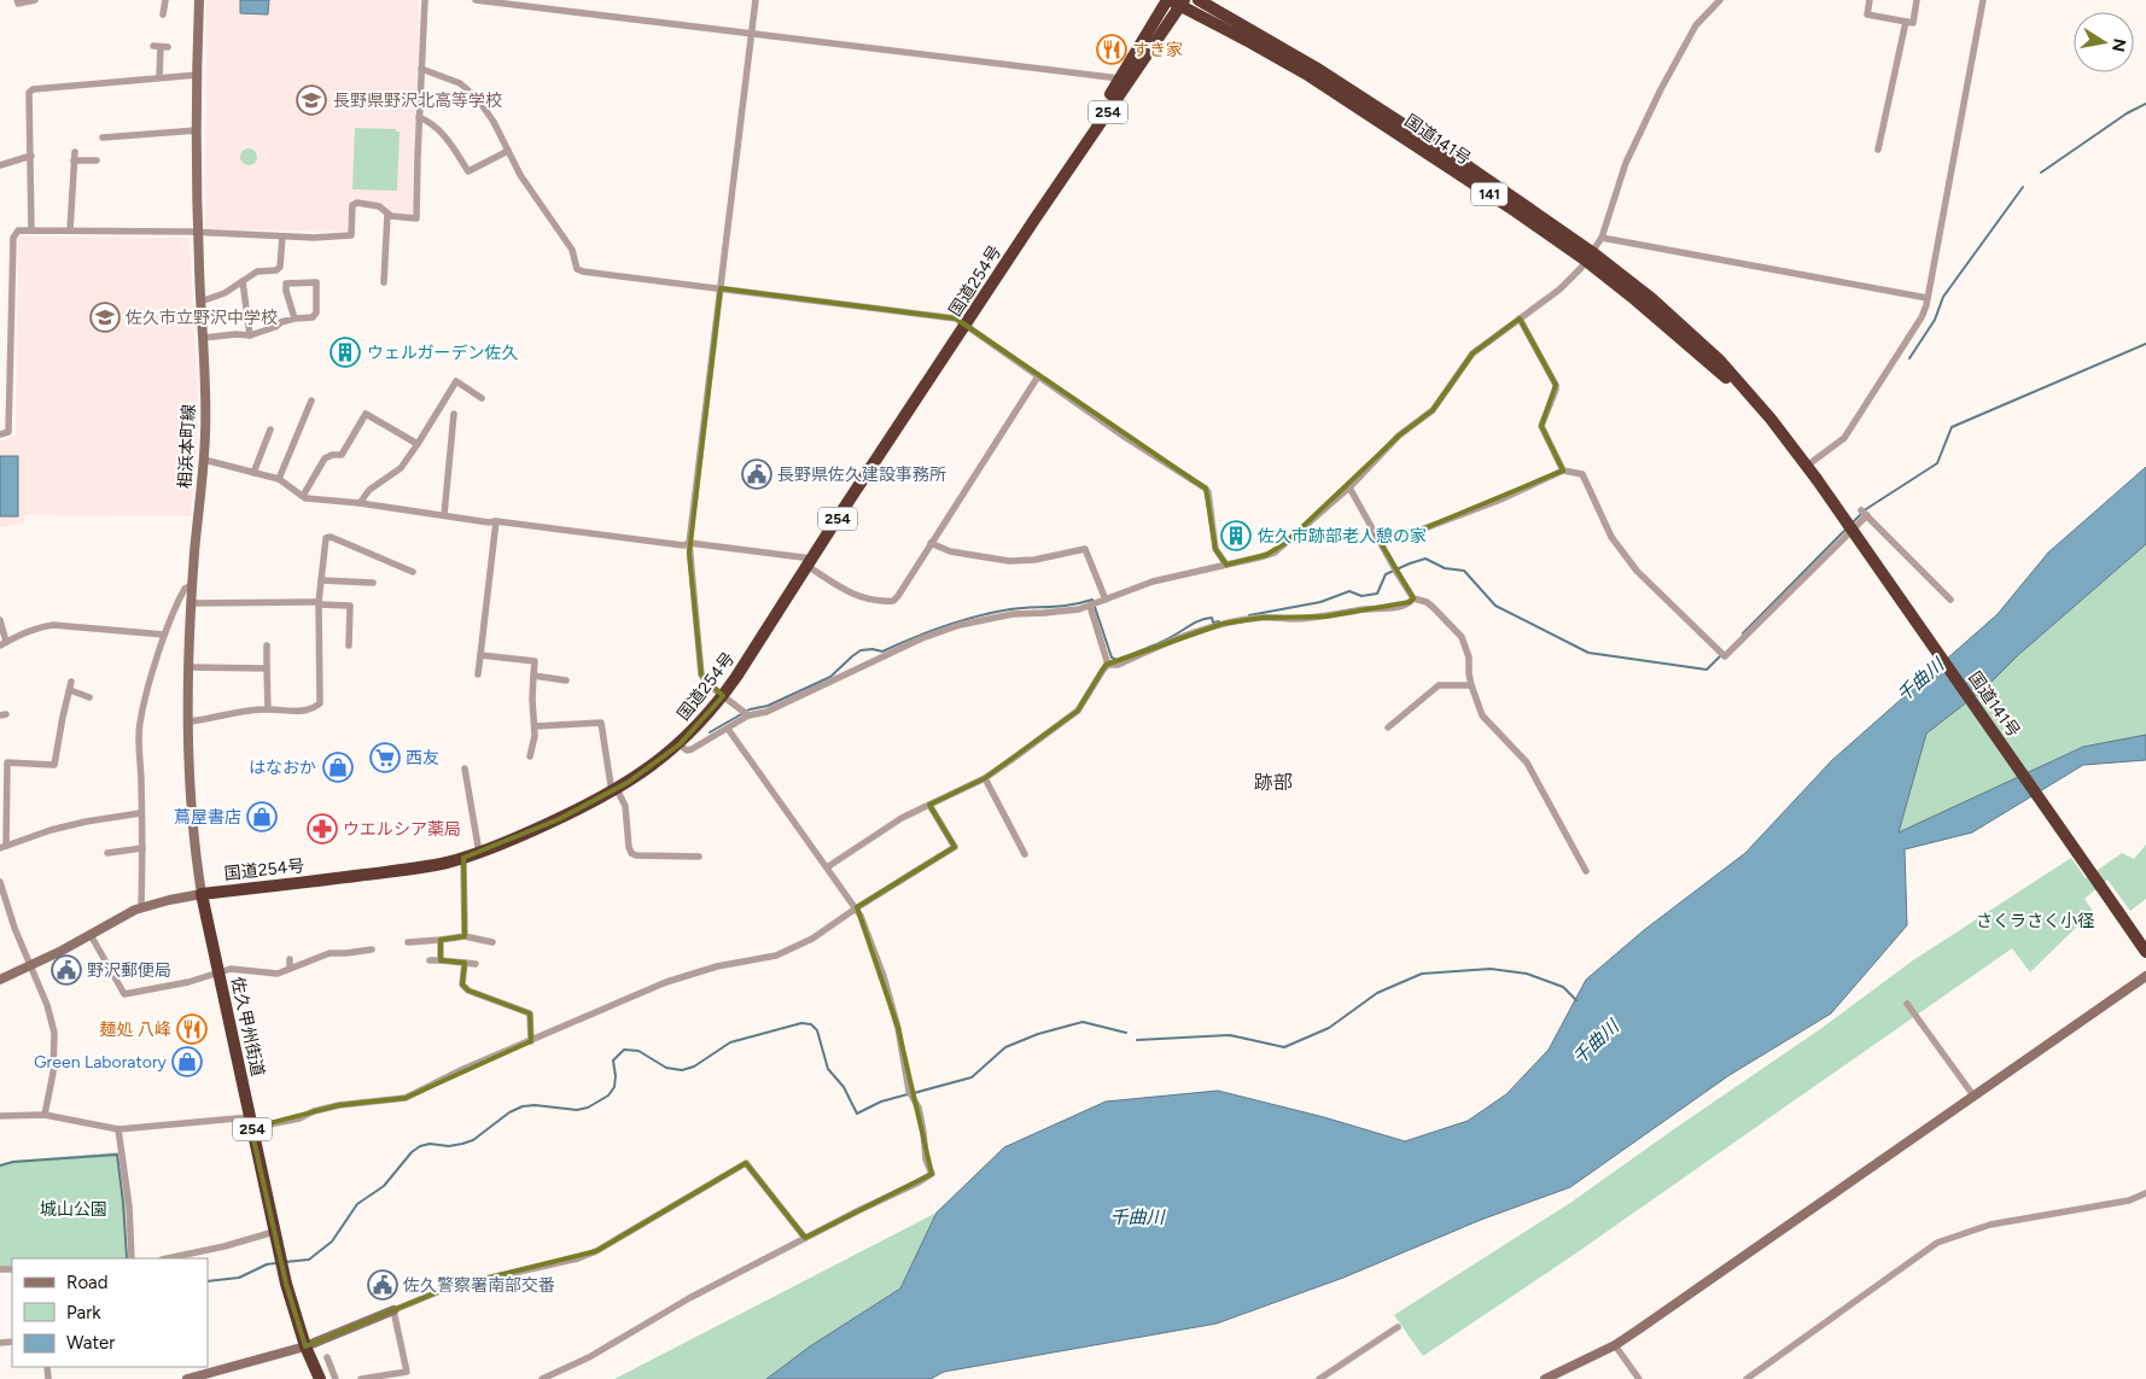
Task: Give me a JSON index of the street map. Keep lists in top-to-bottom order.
{
  "streets": {
    "highway": [
      "254",
      "国道141号",
      "141",
      "国道254号",
      "佐久甲州街道"
    ],
    "main road": ["相浜本町線"]
  },
  "crossings": [
    ["国道141号", "国道254号"],
    ["国道254号", "相浜本町線"],
    ["国道254号", "佐久甲州街道"],
    ["相浜本町線", "佐久甲州街道"]
  ],
  "districts": ["跡部"],
  "water": ["千曲川"],
  "parks": ["さくラさく小径", "城山公園"],
  "places": {
    "restaurant": ["すき家", "麺処 八峰"],
    "school or university": ["長野県野沢北高等学校", "佐久市立野沢中学校"],
    "building": ["ウェルガーデン佐久", "佐久市跡部老人憩の家"],
    "public building": ["長野県佐久建設事務所", "野沢郵便局", "佐久警察署南部交番"],
    "supermarket": ["西友"],
    "shop": ["はなおか", "蔦屋書店", "Green Laboratory"],
    "pharmacy": ["ウエルシア薬局"]
  },
  "legend": ["Road", "Park", "Water"],
  "north": "right"
}
